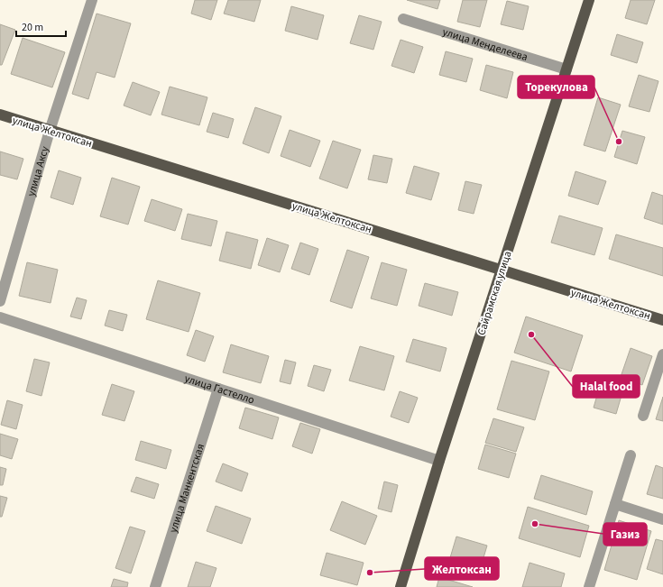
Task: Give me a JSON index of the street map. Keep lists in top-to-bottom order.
{
  "streets": {
    "main road": ["улица Желтоксан", "Сайрамская улица"],
    "street": [
      "улица Менделеева",
      "улица Аксу",
      "улица Гастелло",
      "улица Манкентская"
    ]
  },
  "crossings": [
    ["улица Менделеева", "Сайрамская улица"],
    ["улица Желтоксан", "улица Аксу"],
    ["улица Желтоксан", "Сайрамская улица"],
    ["Сайрамская улица", "улица Гастелло"],
    ["улица Гастелло", "улица Манкентская"]
  ],
  "places": [
    "Торекулова",
    "Halal food",
    "Газиз",
    "Желтоксан"
  ],
  "scale_bar": "20 m"
}
